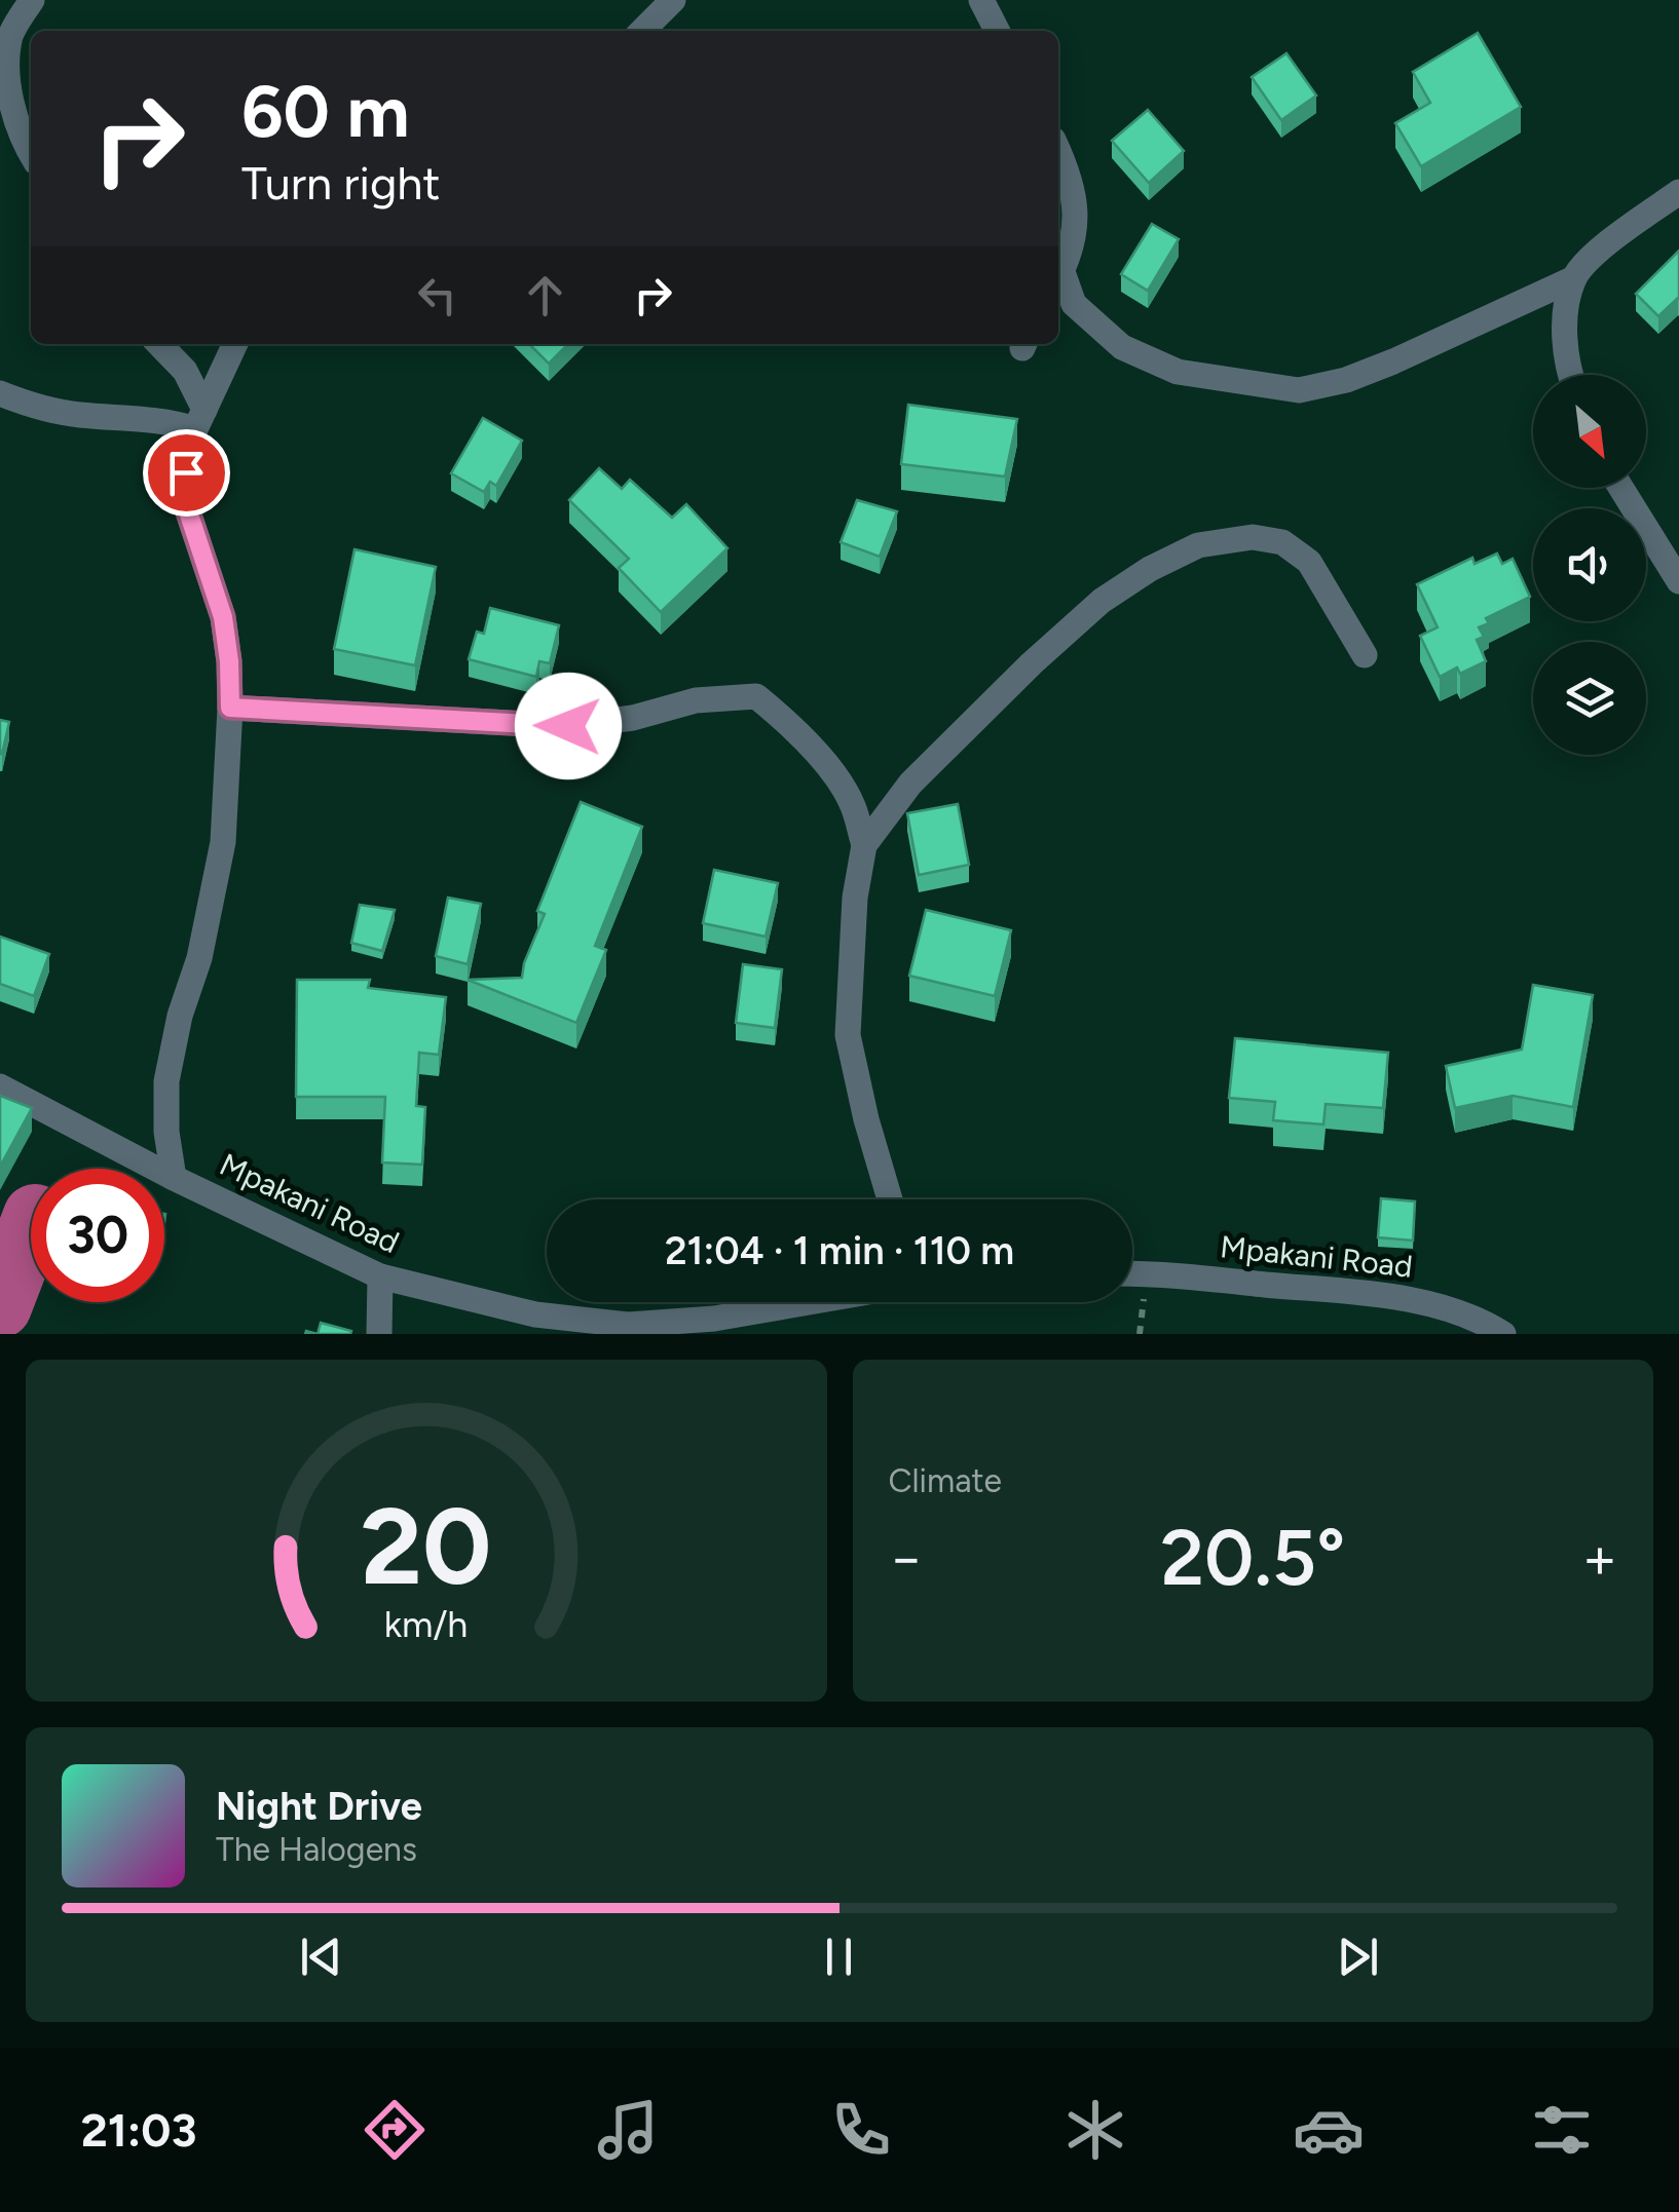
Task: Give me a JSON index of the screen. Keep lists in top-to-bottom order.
{
  "streets": {
    "street": ["Mpakani Road"]
  },
  "north": "bottom right",
  "page": {
    "turn": ["60 m", "Turn right"],
    "limit": "30",
    "trip": "21:04 · 1 min · 110 m",
    "tile": "Climate",
    "heat": ["−", "20.5°", "+"],
    "song": ["Night Drive", "The Halogens"],
    "tabs": "21:03",
    "gauge": ["20", "km/h"]
  }
}
